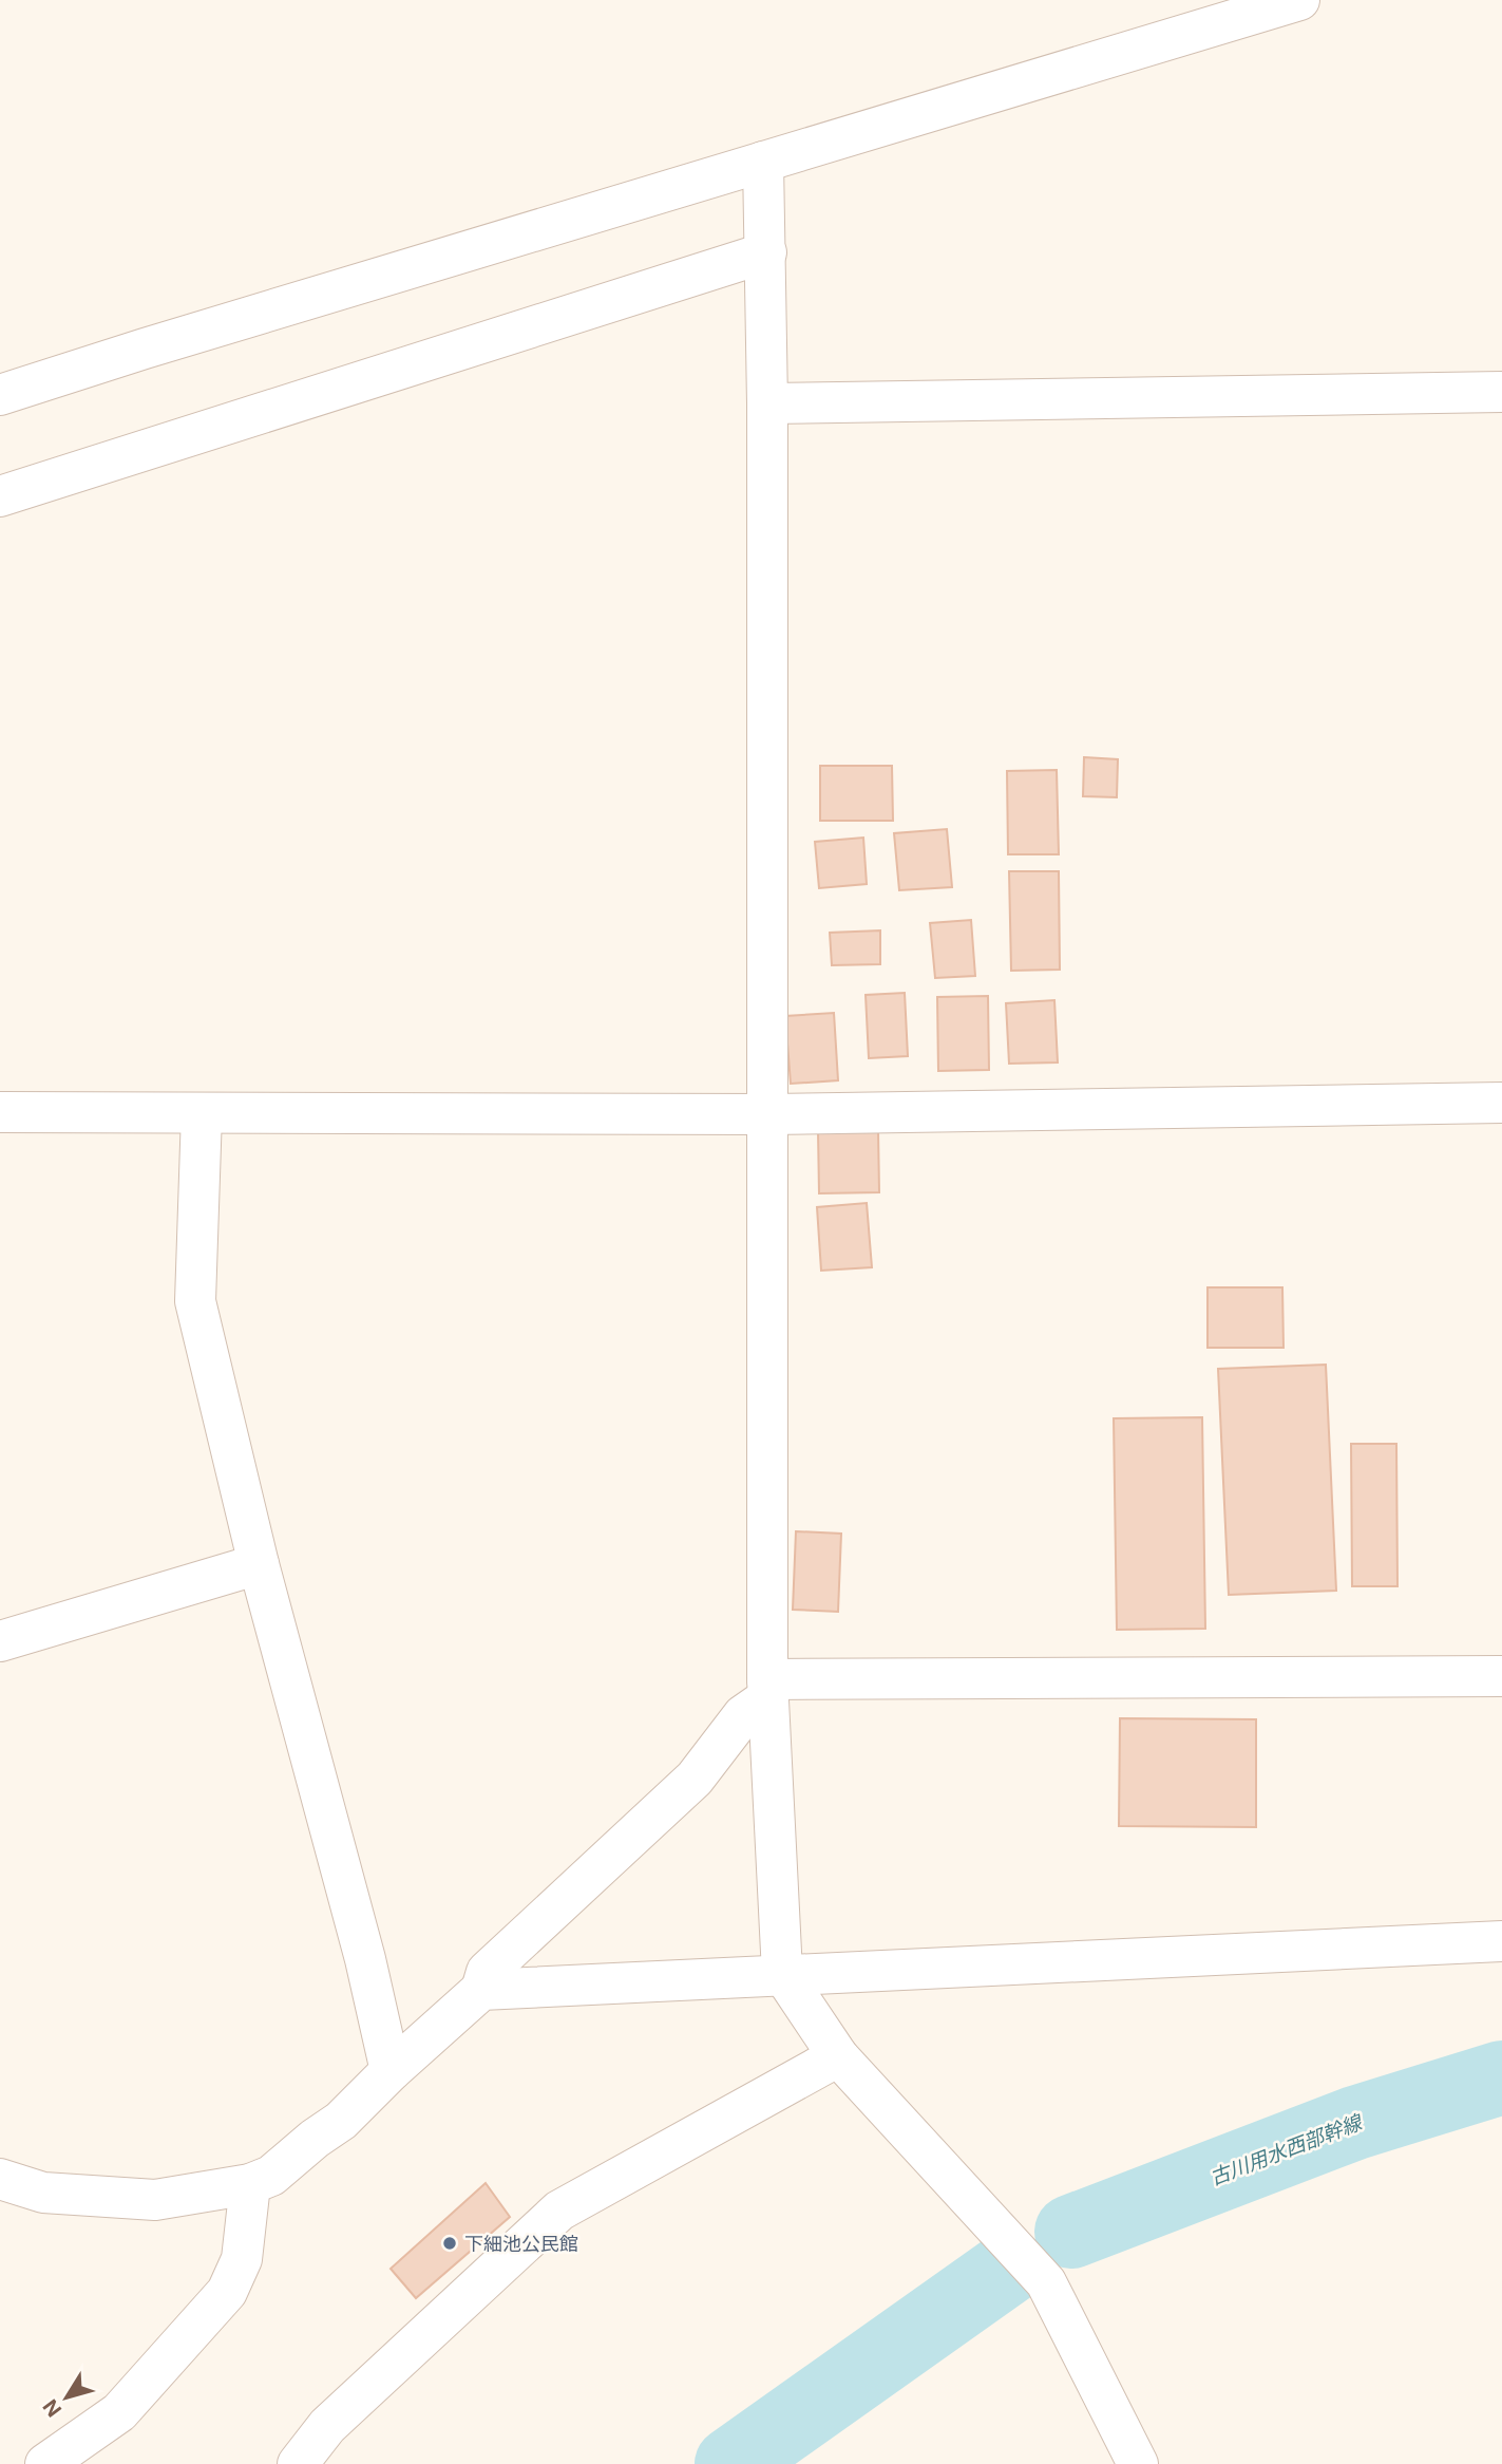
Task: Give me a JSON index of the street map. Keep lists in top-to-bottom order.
{
  "water": ["古川用水西部幹線"],
  "places": ["下細池公民館"],
  "north": "bottom left"
}
